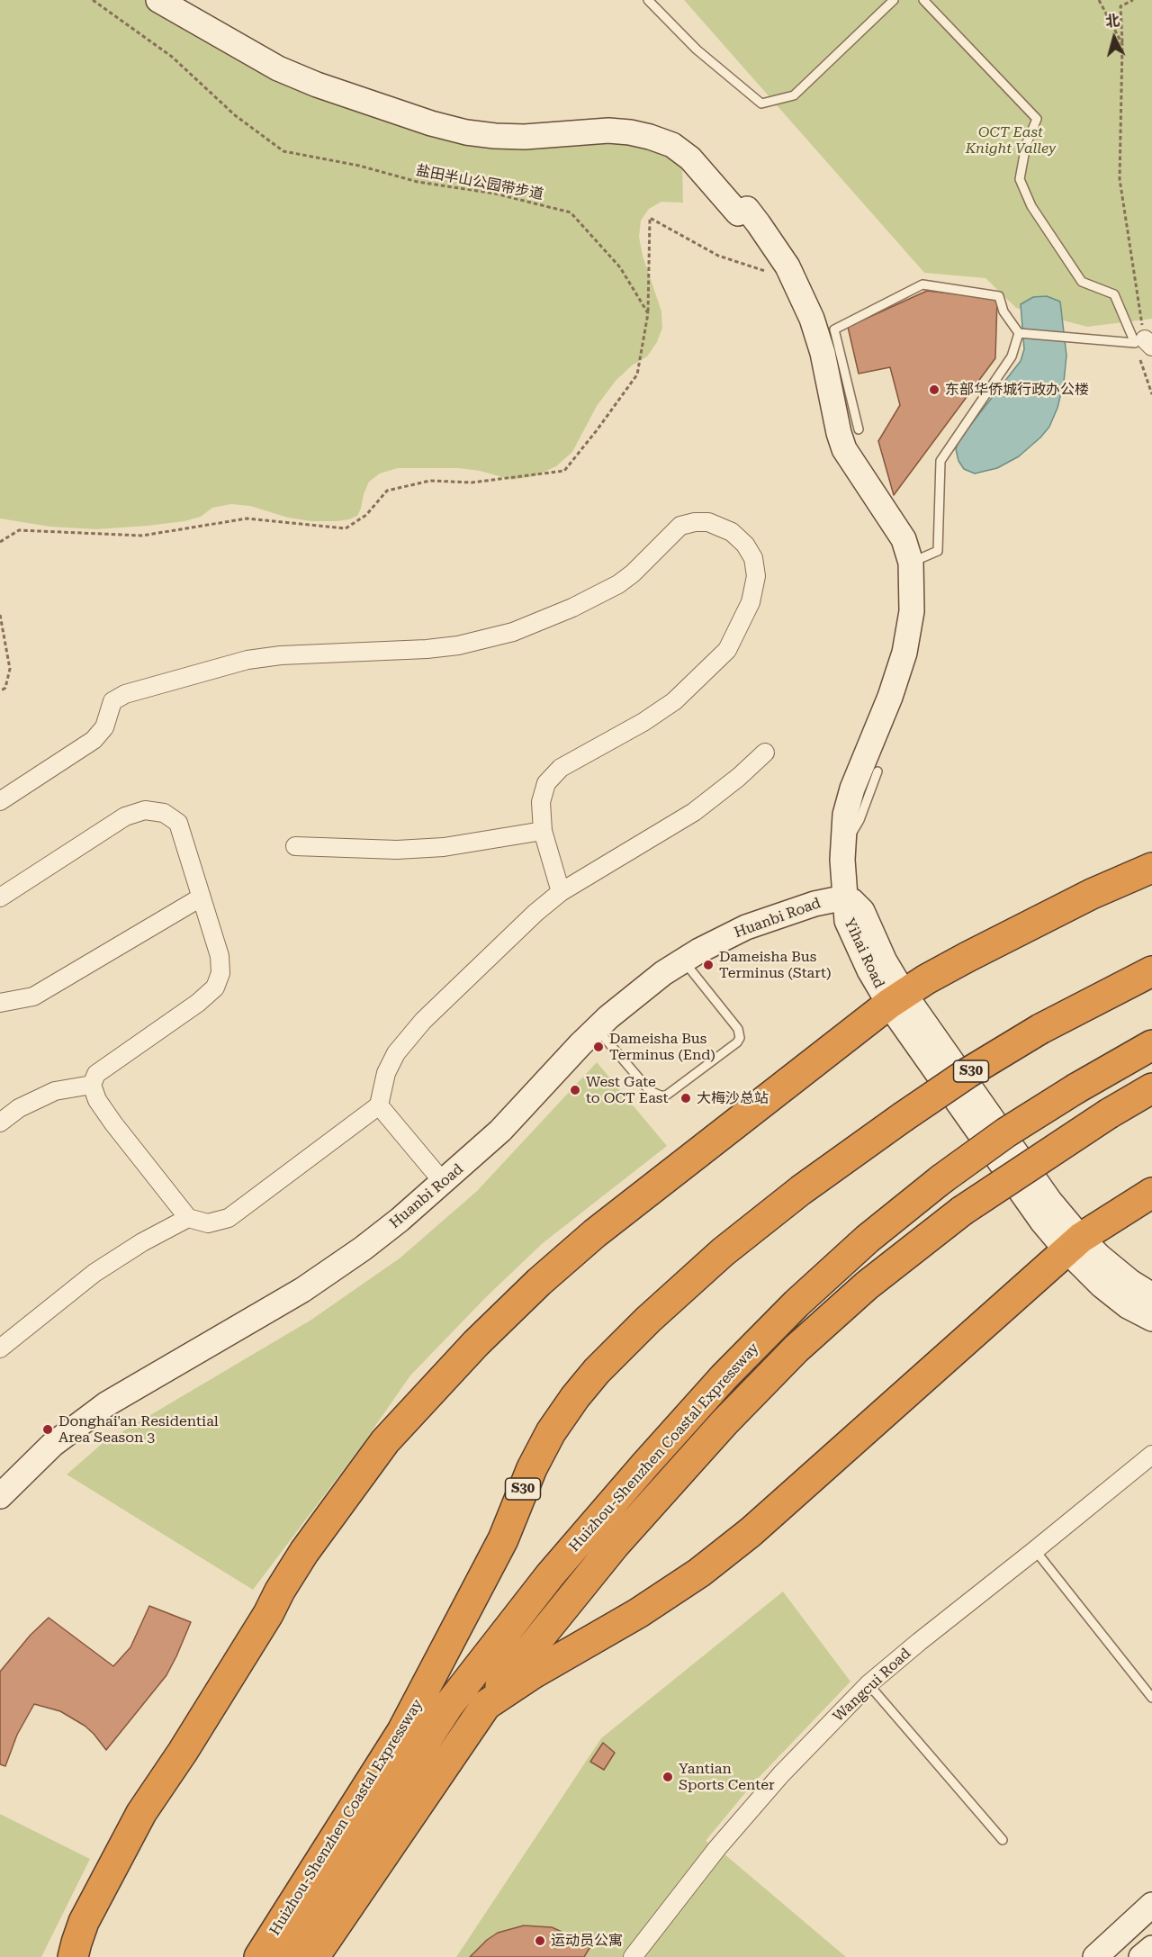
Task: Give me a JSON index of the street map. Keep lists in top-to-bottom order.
{
  "streets": {
    "highway": ["S30", "Huizhou-Shenzhen Coastal Expressway"],
    "street": ["Huanbi Road", "Yihai Road", "Wangcui Road"],
    "path": ["盐田半山公园带步道"]
  },
  "crossings": [
    ["Huanbi Road", "Yihai Road"]
  ],
  "parks": ["OCT East Knight Valley"],
  "places": [
    "东部华侨城行政办公楼",
    "Dameisha Bus Terminus (Start)",
    "Dameisha Bus Terminus (End)",
    "West Gate to OCT East",
    "大梅沙总站",
    "Donghai'an Residential Area Season 3",
    "Yantian Sports Center",
    "运动员公寓"
  ],
  "north": "top"
}
